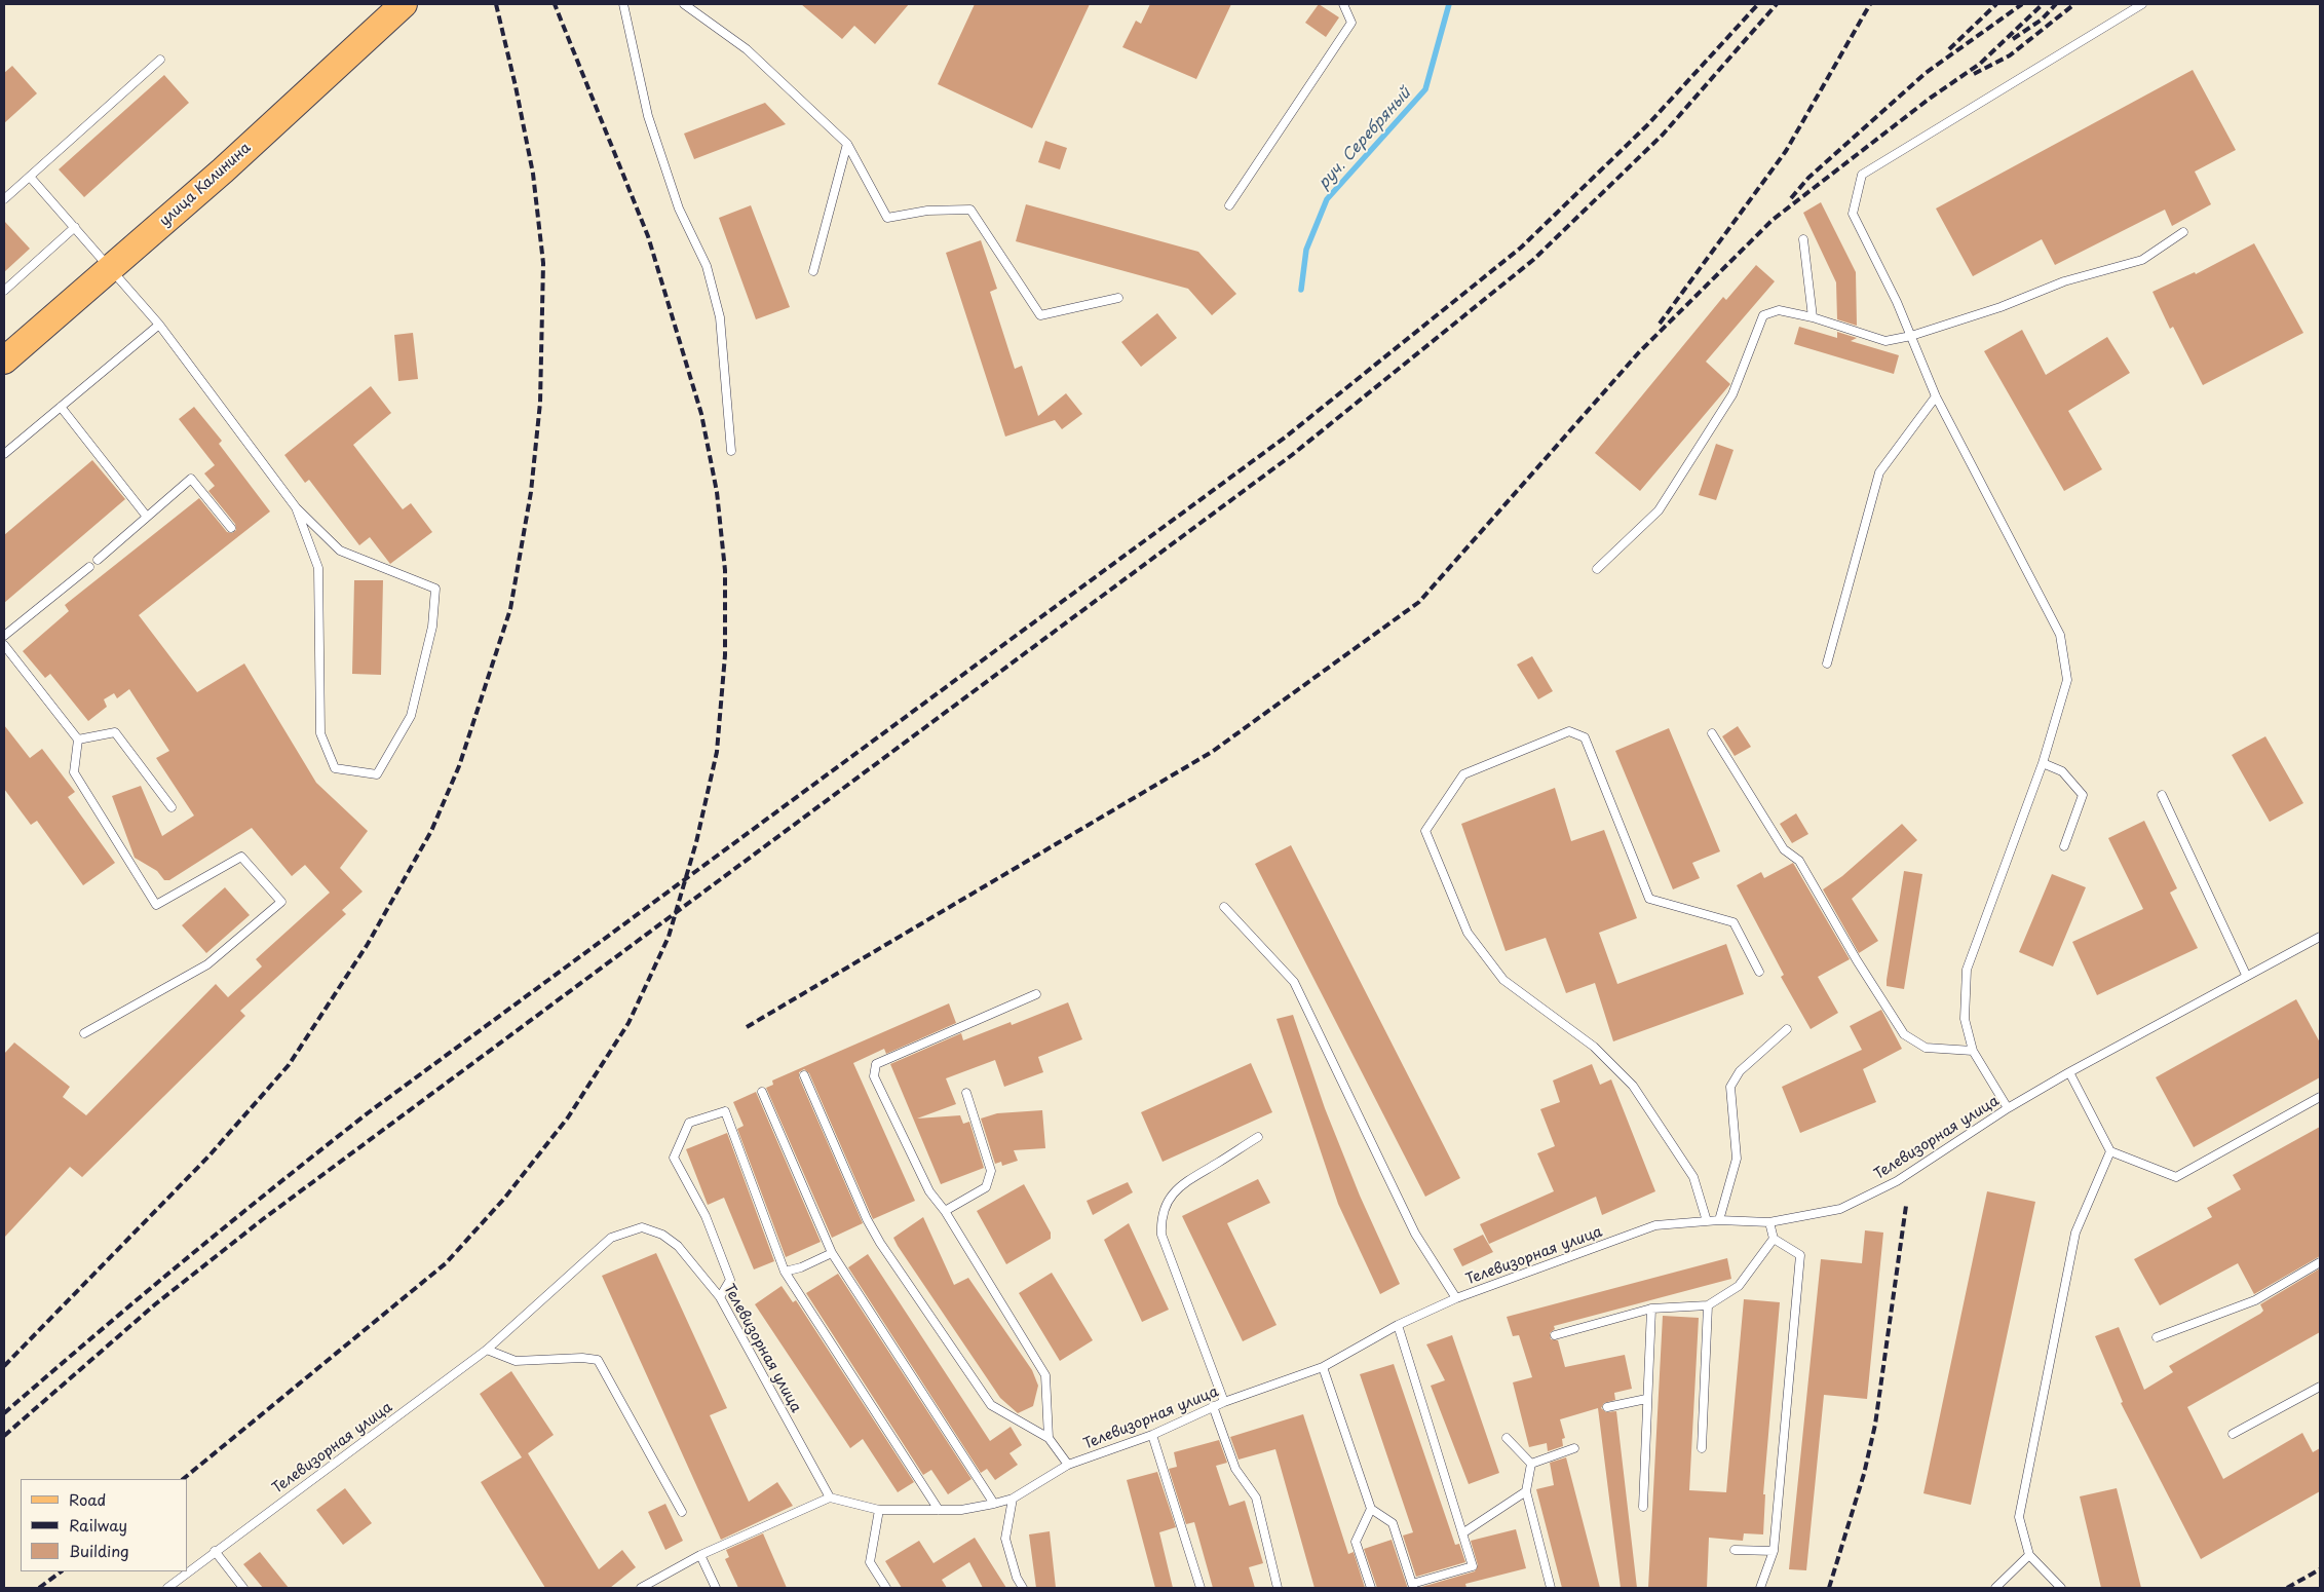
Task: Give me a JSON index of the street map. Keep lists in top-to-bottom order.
{
  "streets": {
    "main road": ["улица Калинина"],
    "lane": ["Телевизорная улица"]
  },
  "water": ["руч. Серебряный"],
  "legend": ["Road", "Railway", "Building"]
}
